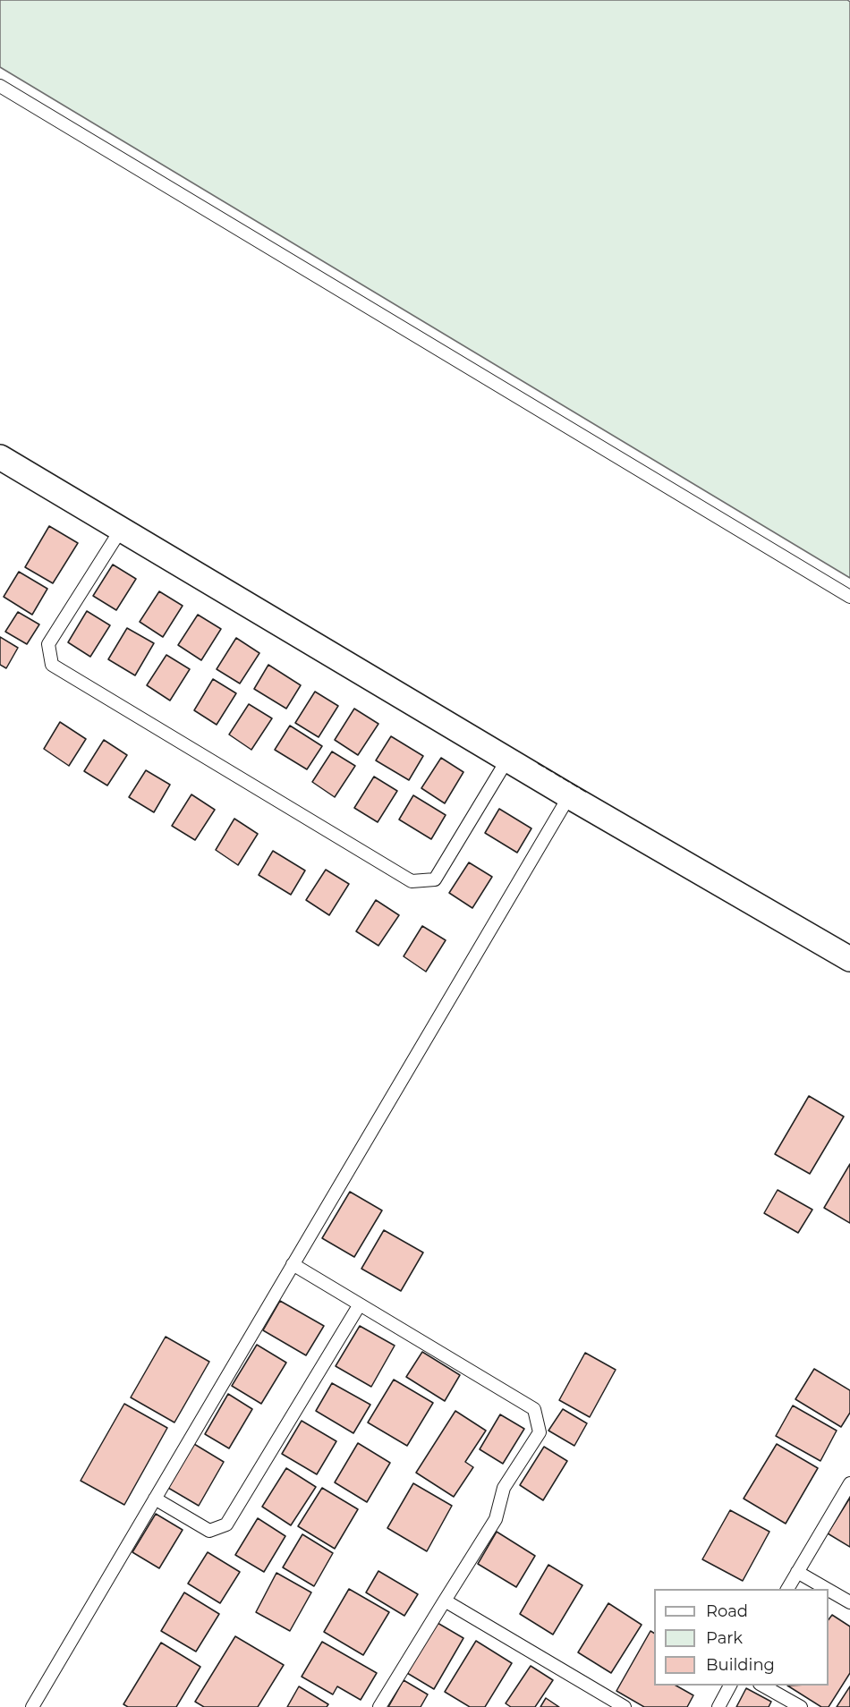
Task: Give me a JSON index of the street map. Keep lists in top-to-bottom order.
{
  "legend": ["Road", "Park", "Building"]
}
